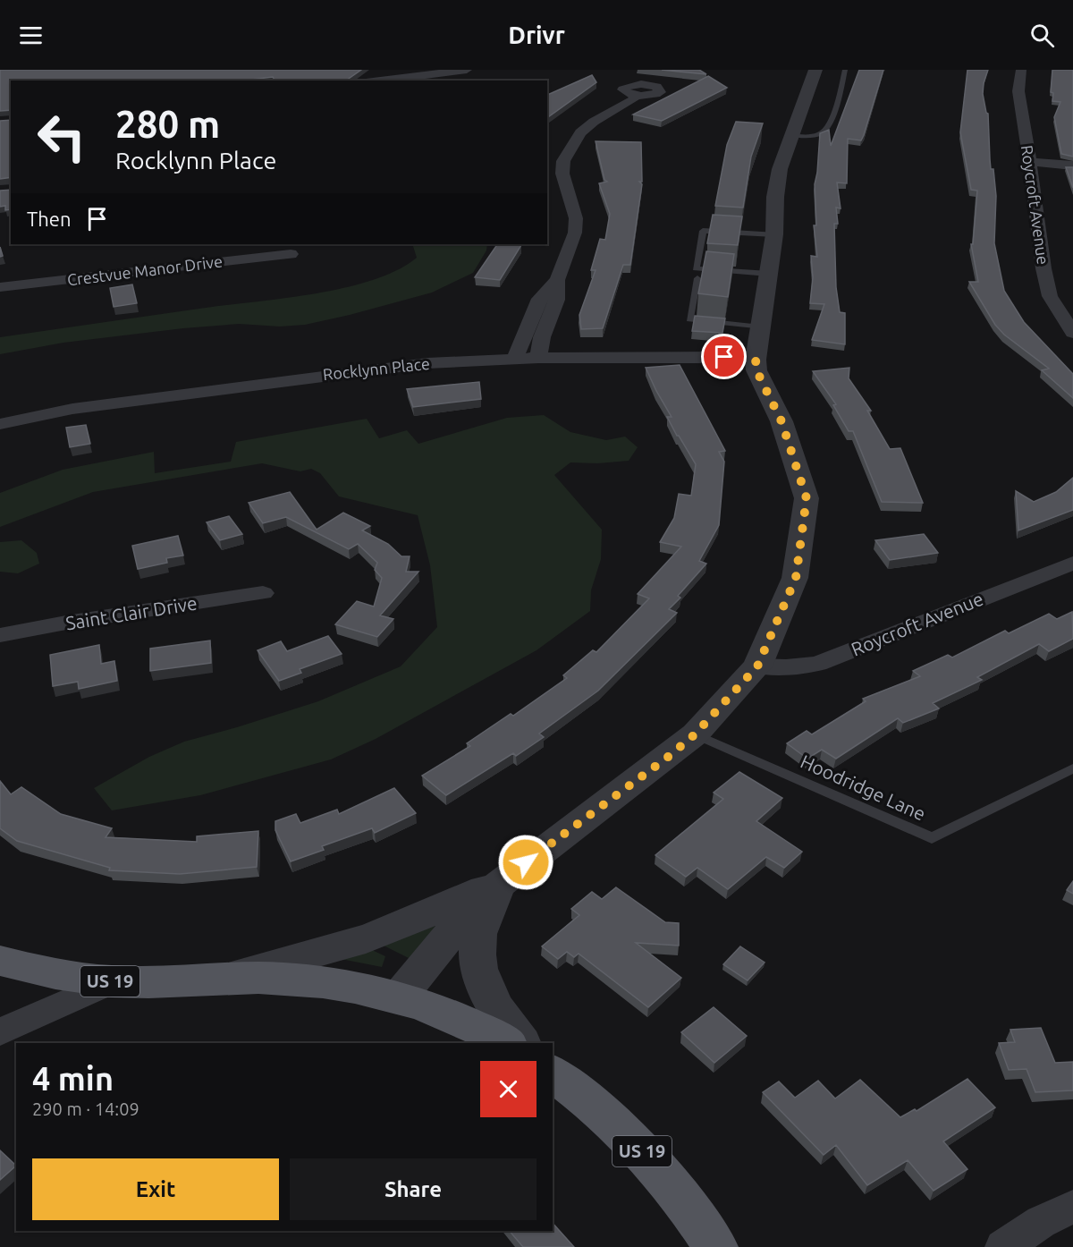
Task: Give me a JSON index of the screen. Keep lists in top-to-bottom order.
{
  "streets": {
    "main road": ["US 19"],
    "street": [
      "Roycroft Avenue",
      "Crestvue Manor Drive",
      "Rocklynn Place",
      "Saint Clair Drive"
    ],
    "lane": ["Hoodridge Lane"]
  },
  "page": {
    "header": "Drivr",
    "turn": ["280 m", "Rocklynn Place"],
    "then": "Then",
    "heading": ["4 min", "290 m · 14:09"],
    "buttons": ["Exit", "Share"]
  }
}
